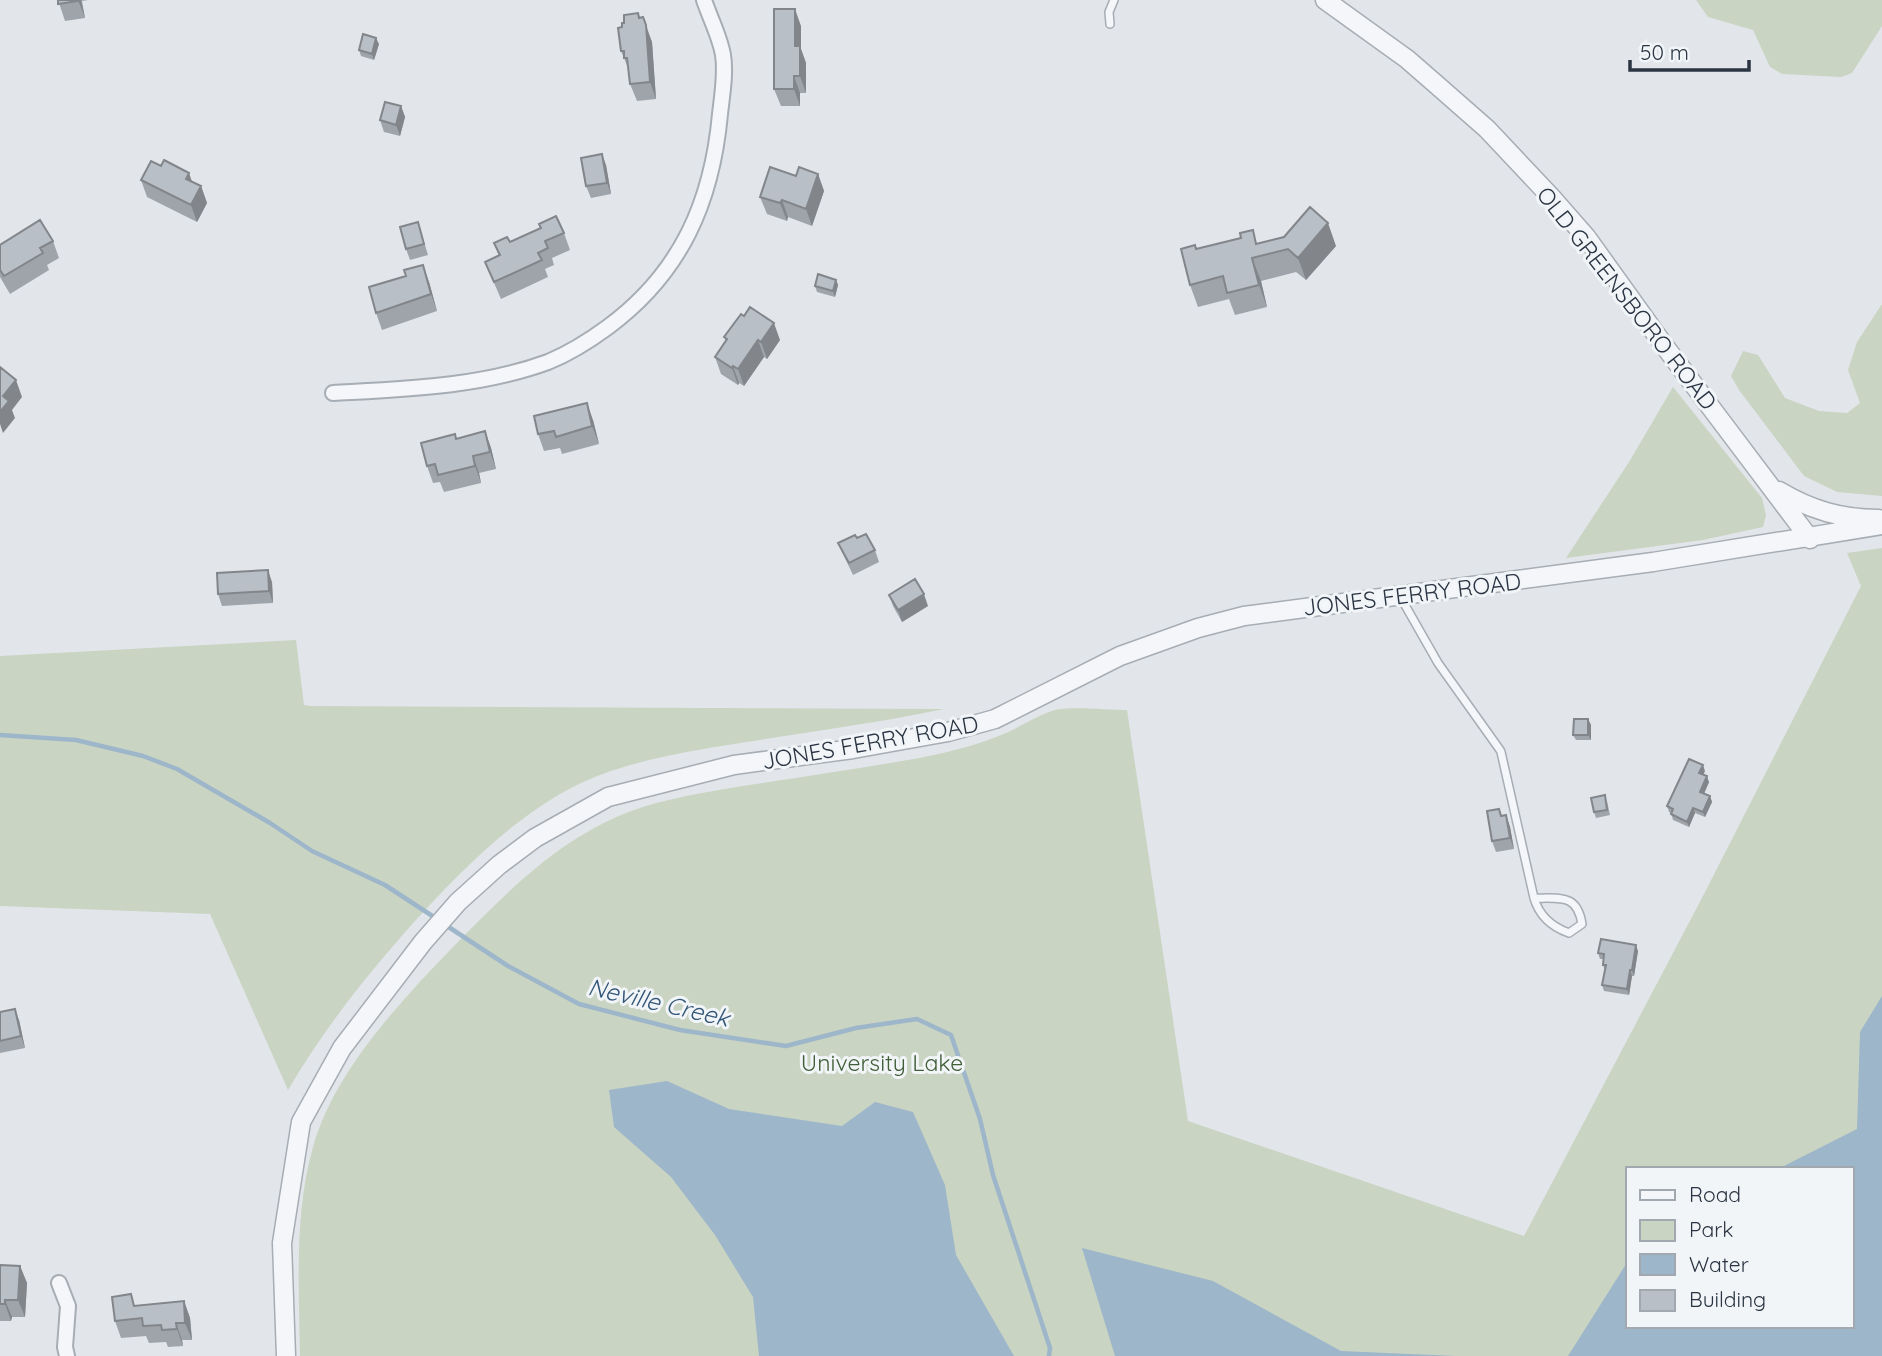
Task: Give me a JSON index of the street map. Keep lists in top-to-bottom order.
{
  "streets": {
    "street": ["OLD GREENSBORO ROAD", "JONES FERRY ROAD"]
  },
  "crossings": [
    ["OLD GREENSBORO ROAD", "JONES FERRY ROAD"]
  ],
  "water": ["Neville Creek"],
  "parks": ["University Lake"],
  "legend": [
    "Road",
    "Park",
    "Water",
    "Building"
  ],
  "scale_bar": "50 m"
}
